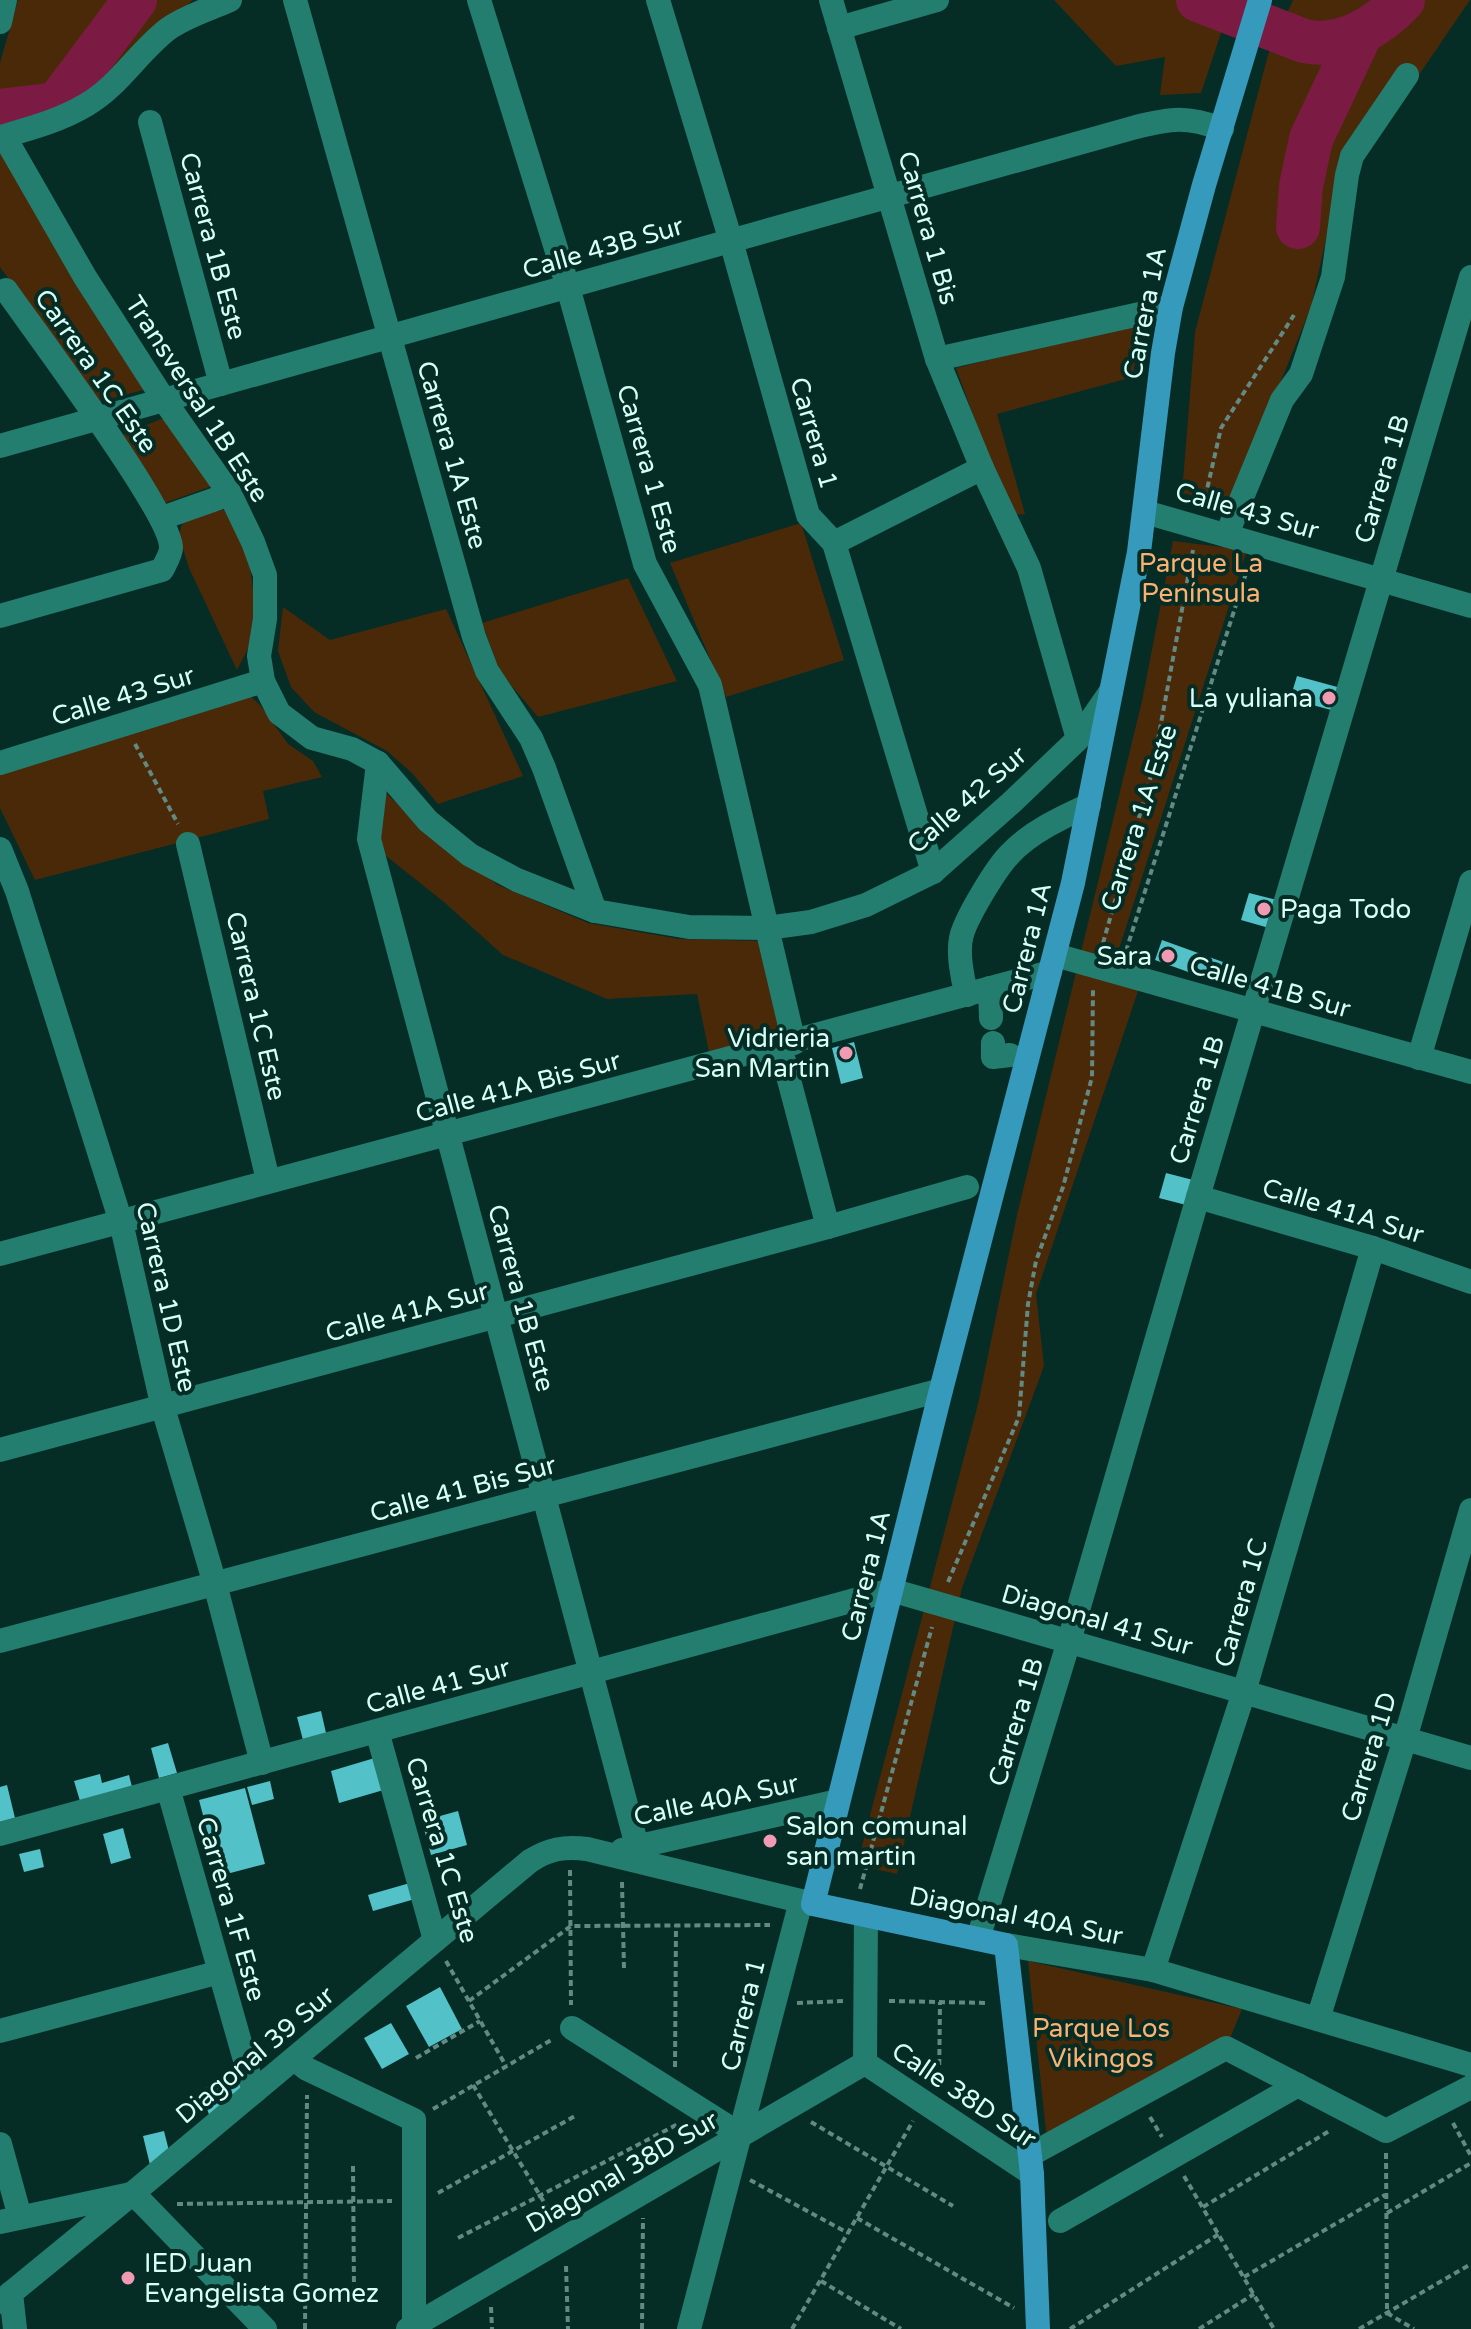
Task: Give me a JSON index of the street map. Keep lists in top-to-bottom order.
{
  "streets": {
    "main road": ["Carrera 1A", "Diagonal 40A Sur"],
    "street": [
      "Carrera 1 Bis",
      "Carrera 1B Este",
      "Calle 43B Sur",
      "Carrera 1C Este",
      "Transversal 1B Este",
      "Carrera 1",
      "Carrera 1A Este",
      "Carrera 1 Este",
      "Carrera 1B",
      "Calle 43 Sur",
      "Calle 42 Sur",
      "Calle 41B Sur",
      "Calle 41A Bis Sur",
      "Calle 41A Sur",
      "Carrera 1D Este",
      "Calle 41 Bis Sur",
      "Carrera 1C",
      "Diagonal 41 Sur",
      "Calle 41 Sur",
      "Carrera 1D",
      "Calle 40A Sur",
      "Carrera 1F Este",
      "Diagonal 39 Sur",
      "Calle 38D Sur",
      "Diagonal 38D Sur"
    ]
  },
  "crossings": [
    ["Carrera 1 Bis", "Calle 43B Sur"],
    ["Carrera 1B Este", "Calle 43B Sur"],
    ["Carrera 1B Este", "Transversal 1B Este"],
    ["Carrera 1B Este", "Calle 41A Bis Sur"],
    ["Carrera 1B Este", "Calle 41A Sur"],
    ["Carrera 1B Este", "Calle 41 Bis Sur"],
    ["Carrera 1B Este", "Calle 41 Sur"],
    ["Carrera 1B Este", "Calle 40A Sur"],
    ["Carrera 1B Este", "Diagonal 40A Sur"],
    ["Calle 43B Sur", "Carrera 1A"],
    ["Calle 43B Sur", "Carrera 1C Este"],
    ["Calle 43B Sur", "Transversal 1B Este"],
    ["Calle 43B Sur", "Carrera 1"],
    ["Calle 43B Sur", "Carrera 1A Este"],
    ["Calle 43B Sur", "Carrera 1 Este"],
    ["Carrera 1A", "Carrera 1"],
    ["Carrera 1A", "Calle 43 Sur"],
    ["Carrera 1A", "Calle 42 Sur"],
    ["Carrera 1A", "Calle 41B Sur"],
    ["Carrera 1A", "Calle 41A Bis Sur"],
    ["Carrera 1A", "Calle 41 Bis Sur"],
    ["Carrera 1A", "Diagonal 41 Sur"],
    ["Carrera 1A", "Calle 41 Sur"],
    ["Carrera 1A", "Calle 40A Sur"],
    ["Carrera 1A", "Diagonal 40A Sur"],
    ["Carrera 1C Este", "Calle 41A Bis Sur"],
    ["Carrera 1C Este", "Calle 41 Sur"],
    ["Carrera 1C Este", "Diagonal 39 Sur"],
    ["Transversal 1B Este", "Calle 43 Sur"],
    ["Transversal 1B Este", "Calle 42 Sur"],
    ["Carrera 1", "Calle 42 Sur"],
    ["Carrera 1", "Diagonal 40A Sur"],
    ["Carrera 1", "Diagonal 38D Sur"],
    ["Carrera 1A Este", "Calle 43 Sur"],
    ["Carrera 1A Este", "Calle 42 Sur"],
    ["Carrera 1A Este", "Calle 41B Sur"],
    ["Carrera 1 Este", "Calle 42 Sur"],
    ["Carrera 1 Este", "Calle 41A Bis Sur"],
    ["Carrera 1 Este", "Calle 41A Sur"],
    ["Carrera 1B", "Calle 43 Sur"],
    ["Carrera 1B", "Calle 41B Sur"],
    ["Carrera 1B", "Calle 41A Sur"],
    ["Carrera 1B", "Diagonal 41 Sur"],
    ["Carrera 1B", "Diagonal 40A Sur"],
    ["Calle 41B Sur", "Calle 41A Bis Sur"],
    ["Calle 41A Bis Sur", "Carrera 1D Este"],
    ["Calle 41A Sur", "Carrera 1D Este"],
    ["Calle 41A Sur", "Carrera 1C"],
    ["Carrera 1D Este", "Calle 41 Bis Sur"],
    ["Carrera 1D Este", "Calle 41 Sur"],
    ["Carrera 1C", "Diagonal 41 Sur"],
    ["Carrera 1C", "Diagonal 40A Sur"],
    ["Diagonal 41 Sur", "Calle 41 Sur"],
    ["Diagonal 41 Sur", "Carrera 1D"],
    ["Calle 41 Sur", "Carrera 1F Este"],
    ["Carrera 1D", "Diagonal 40A Sur"],
    ["Calle 40A Sur", "Diagonal 40A Sur"],
    ["Carrera 1F Este", "Diagonal 39 Sur"],
    ["Diagonal 40A Sur", "Diagonal 39 Sur"],
    ["Calle 38D Sur", "Diagonal 38D Sur"]
  ],
  "parks": ["Parque La Península", "Parque Los Vikingos"],
  "places": [
    "La yuliana",
    "Paga Todo",
    "Sara",
    "Vidrieria San Martin",
    "Salon comunal san martin",
    "IED Juan Evangelista Gomez"
  ]
}
